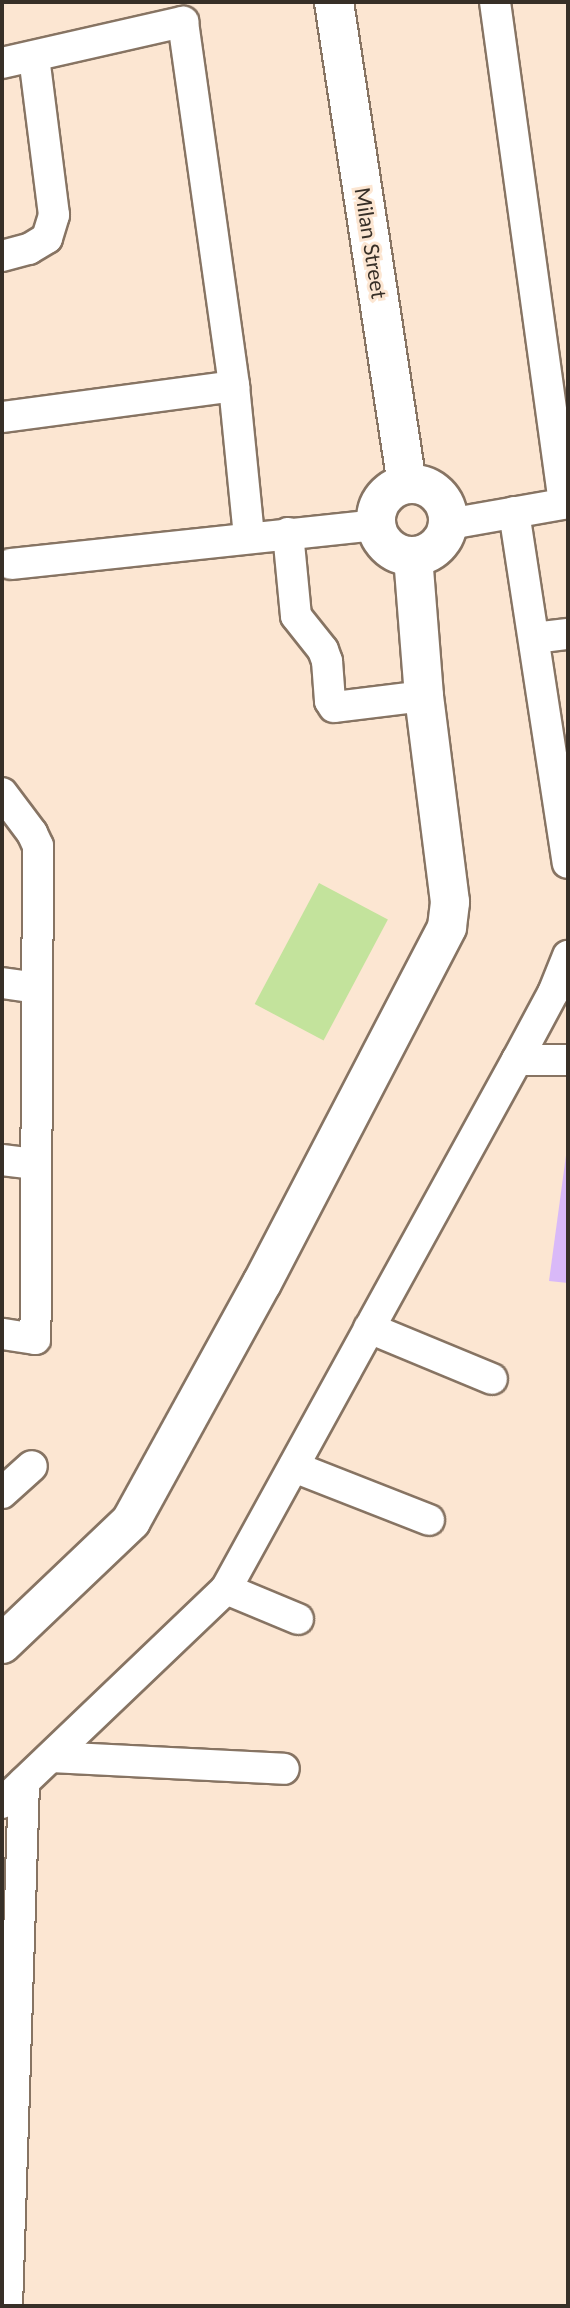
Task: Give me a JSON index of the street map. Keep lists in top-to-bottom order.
{
  "streets": {
    "street": ["Milan Street"]
  }
}
